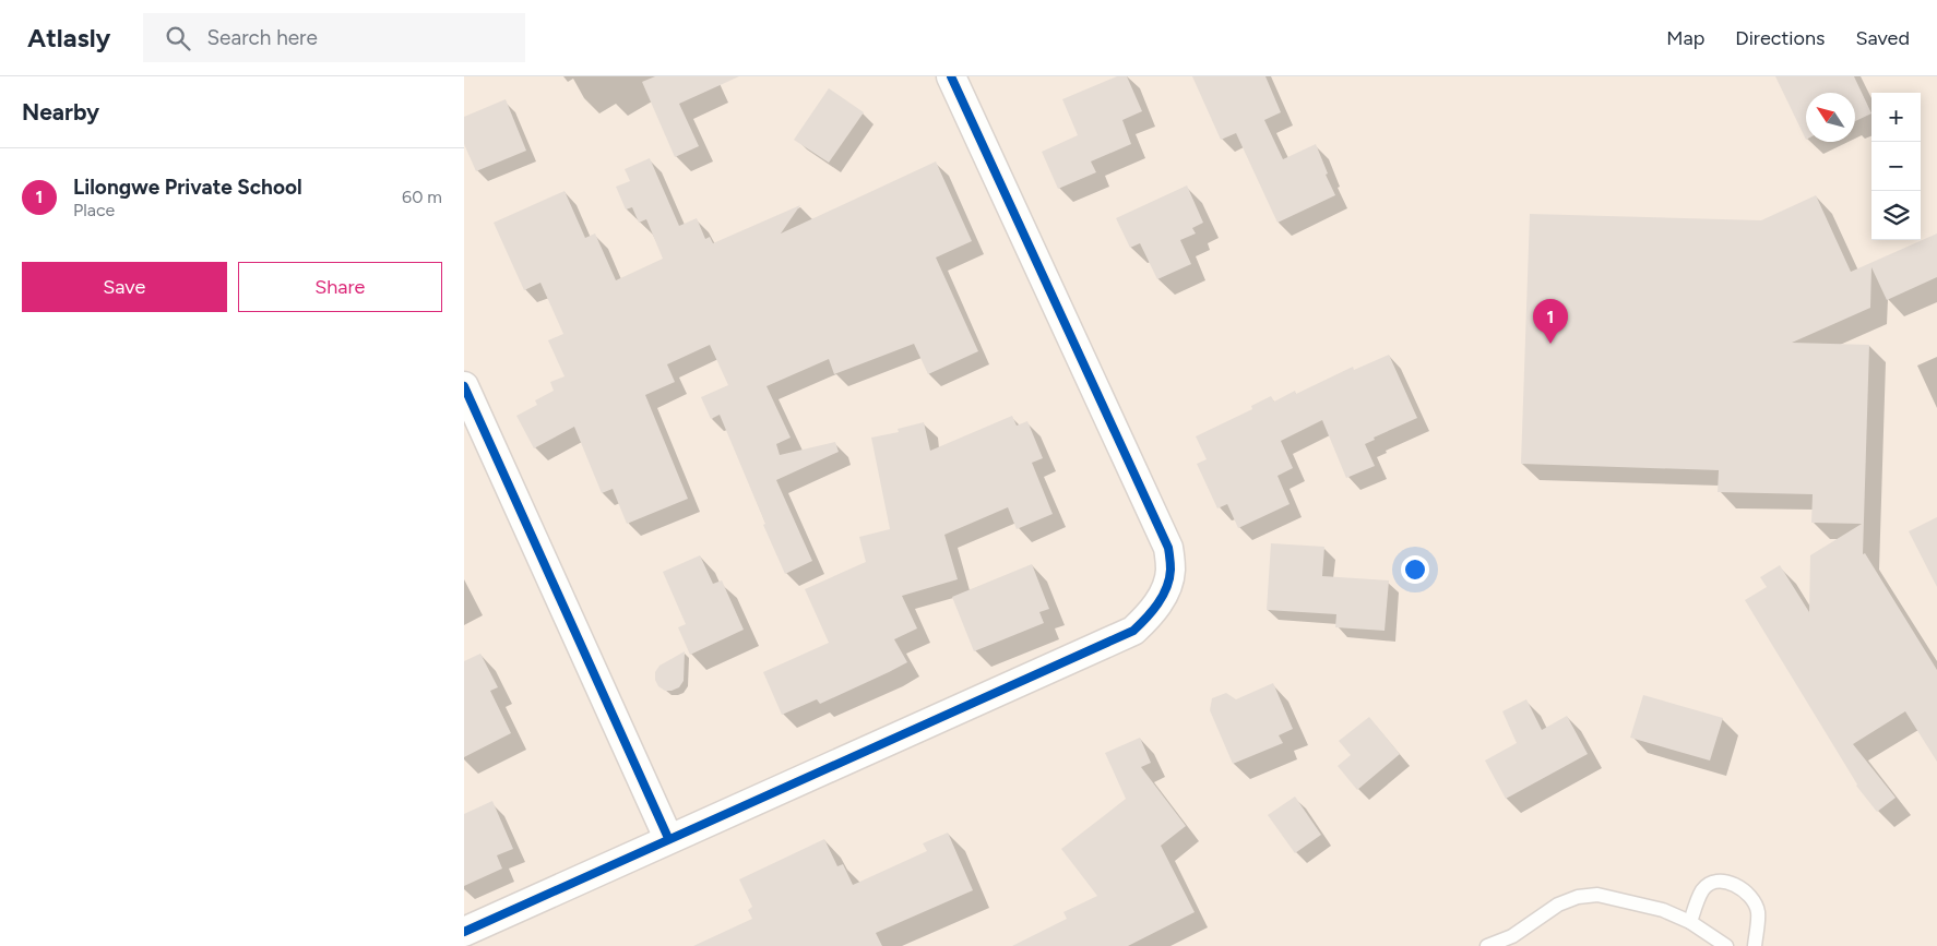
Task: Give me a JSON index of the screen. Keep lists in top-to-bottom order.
{
  "north": "top left",
  "page": {
    "header": "Atlasly",
    "search": "Search here",
    "nav": ["Map", "Directions", "Saved"],
    "heading": "Nearby",
    "map_buttons": ["+", "−"],
    "list": [
      {
        "mark": "1",
        "name": "Lilongwe Private School",
        "note": "Place",
        "value": "60 m"
      }
    ],
    "buttons": ["Save", "Share"],
    "pins": "1"
  }
}
